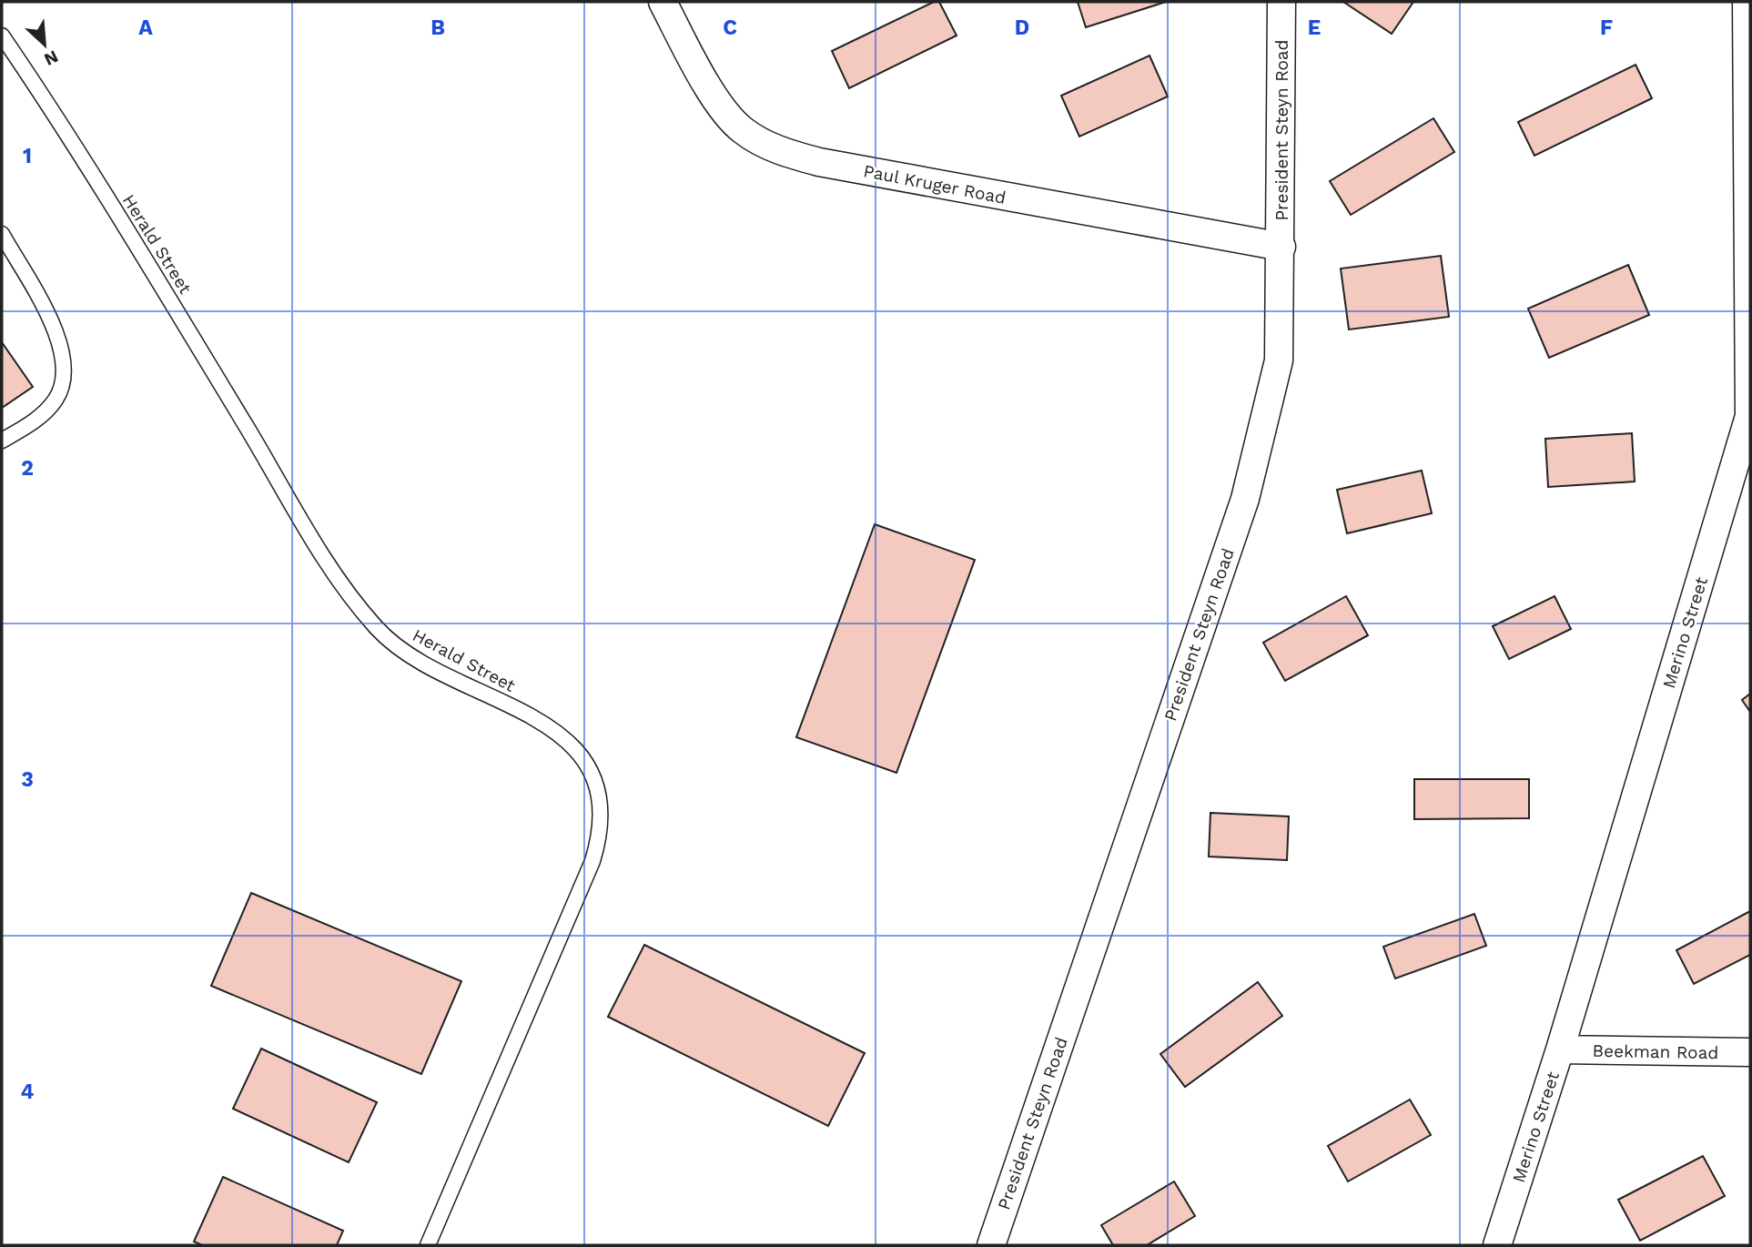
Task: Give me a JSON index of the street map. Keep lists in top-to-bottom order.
{
  "streets": {
    "street": [
      "President Steyn Road",
      "Paul Kruger Road",
      "Merino Street",
      "Beekman Road"
    ],
    "lane": ["Herald Street"]
  },
  "crossings": [
    ["President Steyn Road", "Paul Kruger Road"],
    ["Merino Street", "Beekman Road"]
  ],
  "north": "bottom right",
  "grid": {
    "columns": [
      "A",
      "B",
      "C",
      "D",
      "E",
      "F"
    ],
    "rows": [
      "1",
      "2",
      "3",
      "4"
    ]
  }
}
